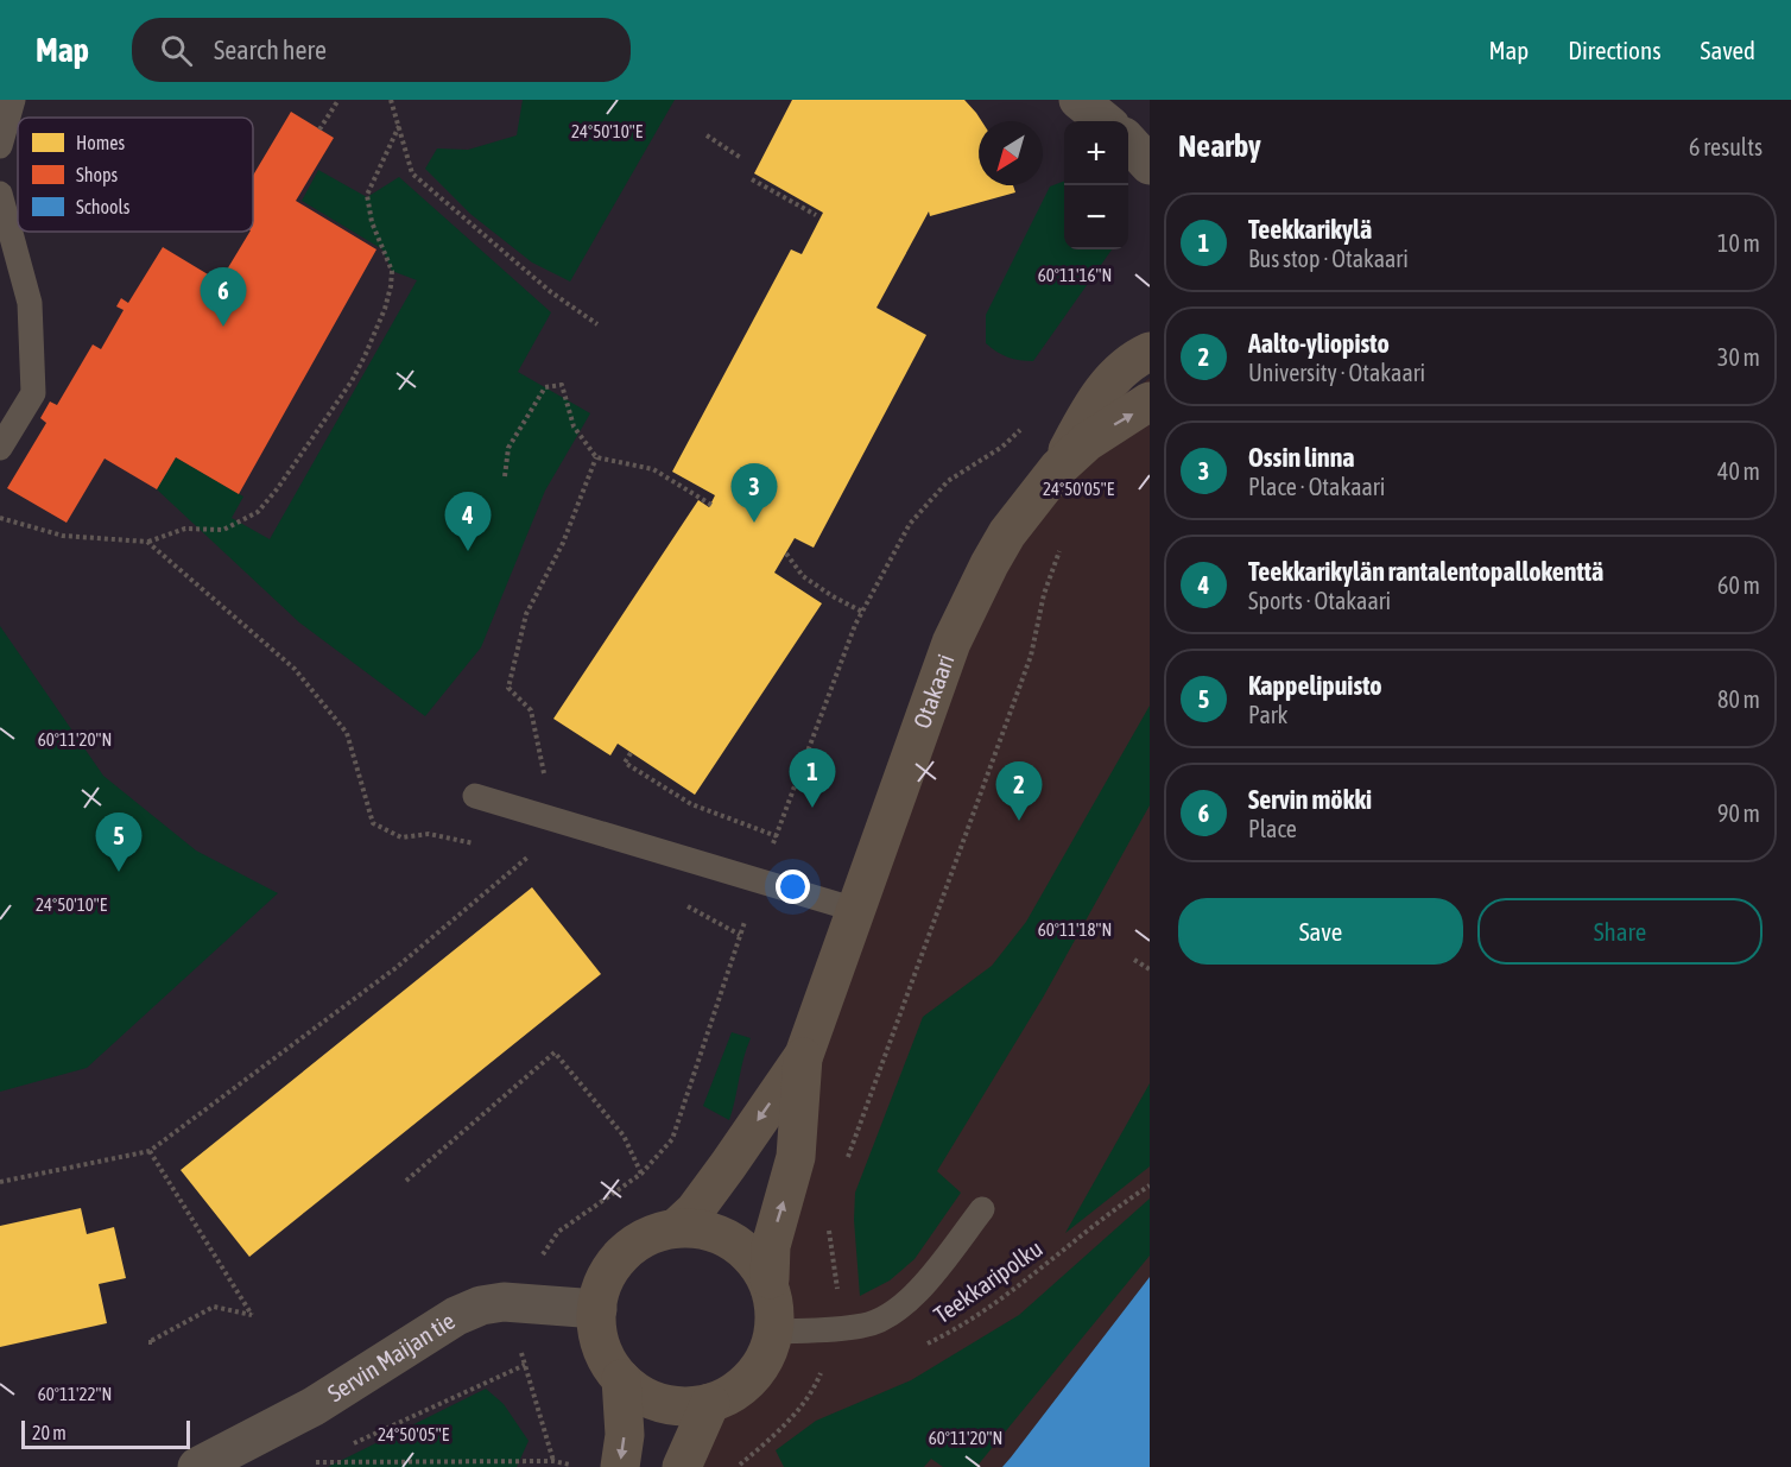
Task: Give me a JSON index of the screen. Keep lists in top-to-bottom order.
{
  "streets": {
    "street": ["Otakaari", "Servin Maijan tie"],
    "path": ["Teekkaripolku"]
  },
  "crossings": [
    ["Otakaari", "Servin Maijan tie"]
  ],
  "legend": ["Homes", "Shops", "Schools"],
  "scale_bar": "20 m",
  "north": "bottom left",
  "page": {
    "header": "Map",
    "search": "Search here",
    "nav": ["Map", "Directions", "Saved"],
    "heading": ["Nearby", "6 results"],
    "map_buttons": ["+", "−"],
    "list": [
      {
        "mark": "1",
        "name": "Teekkarikylä",
        "note": "Bus stop · Otakaari",
        "value": "10 m"
      },
      {
        "mark": "2",
        "name": "Aalto-yliopisto",
        "note": "University · Otakaari",
        "value": "30 m"
      },
      {
        "mark": "3",
        "name": "Ossin linna",
        "note": "Place · Otakaari",
        "value": "40 m"
      },
      {
        "mark": "4",
        "name": "Teekkarikylän rantalentopallokenttä",
        "note": "Sports · Otakaari",
        "value": "60 m"
      },
      {
        "mark": "5",
        "name": "Kappelipuisto",
        "note": "Park",
        "value": "80 m"
      },
      {
        "mark": "6",
        "name": "Servin mökki",
        "note": "Place",
        "value": "90 m"
      }
    ],
    "pins": [
      "6",
      "3",
      "4",
      "1",
      "2",
      "5"
    ],
    "buttons": ["Save", "Share"],
    "scale": "20 m"
  },
  "coordinates": [
    "24°50'10\"E",
    "60°11'16\"N",
    "24°50'05\"E",
    "60°11'20\"N",
    "60°11'18\"N",
    "60°11'22\"N"
  ]
}
